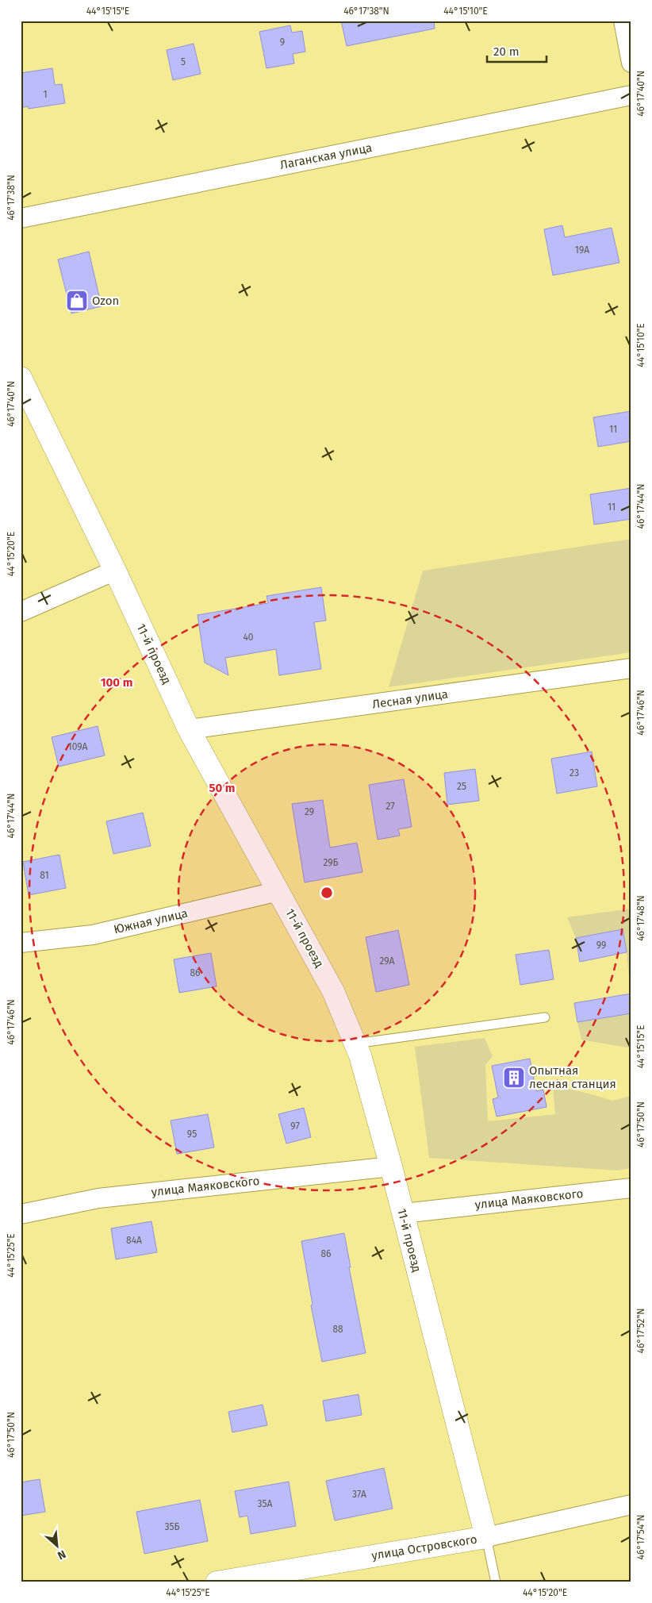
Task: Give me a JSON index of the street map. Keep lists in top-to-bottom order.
{
  "streets": {
    "street": [
      "Лаганская улица",
      "11-й проезд",
      "Лесная улица",
      "Южная улица",
      "улица Маяковского",
      "улица Островского"
    ]
  },
  "crossings": [
    ["11-й проезд", "Лесная улица"],
    ["11-й проезд", "Южная улица"],
    ["11-й проезд", "улица Маяковского"],
    ["11-й проезд", "улица Островского"]
  ],
  "places": {
    "shop": ["Ozon"],
    "building": ["Опытная лесная станция"]
  },
  "house_numbers": [
    "9",
    "5",
    "1",
    "19А",
    "11",
    "11",
    "40",
    "109А",
    "23",
    "25",
    "27",
    "29",
    "29Б",
    "81",
    "99",
    "29А",
    "86",
    "97",
    "95",
    "84А",
    "86",
    "88",
    "37А",
    "35А",
    "35Б"
  ],
  "scale_bar": "20 m",
  "north": "bottom right",
  "coordinates": [
    "44°15'15\"E",
    "46°17'38\"N",
    "44°15'10\"E",
    "46°17'40\"N",
    "46°17'44\"N",
    "44°15'20\"E",
    "46°17'46\"N",
    "46°17'48\"N",
    "46°17'50\"N",
    "44°15'25\"E",
    "46°17'52\"N",
    "46°17'54\"N"
  ],
  "rings": ["100 m", "50 m"]
}
